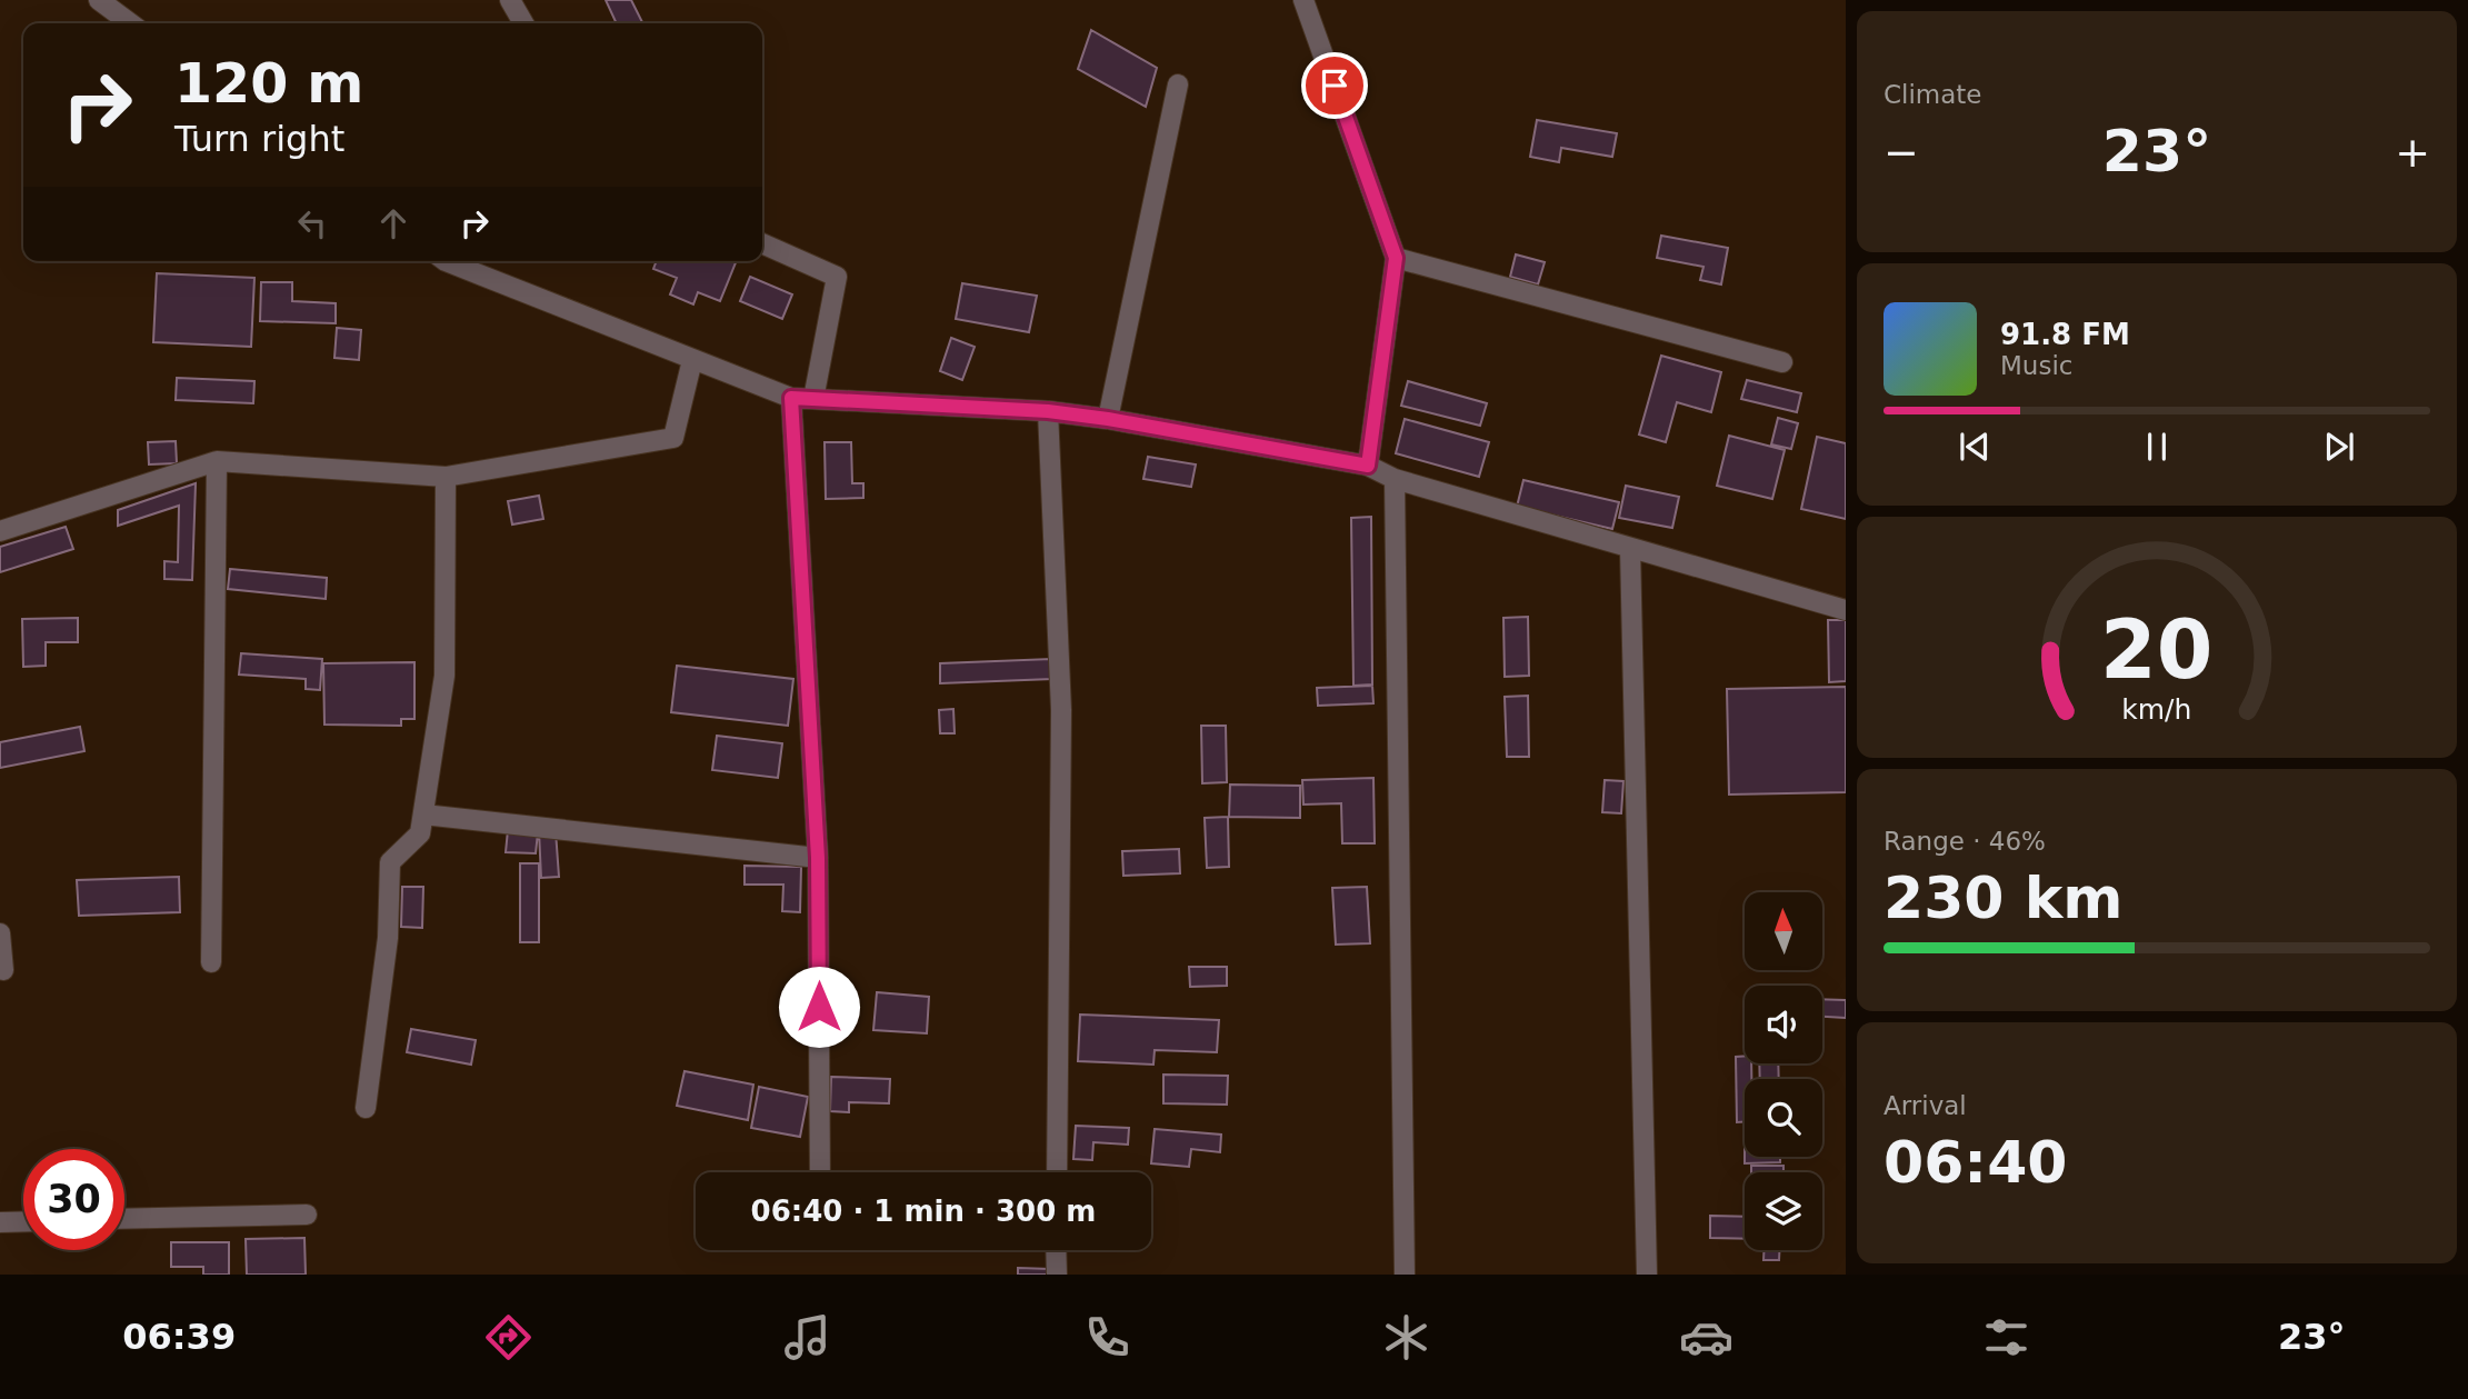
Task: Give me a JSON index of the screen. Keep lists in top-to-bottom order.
{
  "north": "top",
  "page": {
    "tile": [
      "Climate",
      ["Range · 46%", "230 km"],
      ["Arrival", "06:40"]
    ],
    "turn": ["120 m", "Turn right"],
    "heat": ["−", "23°", "+"],
    "song": ["91.8 FM", "Music"],
    "limit": "30",
    "trip": "06:40 · 1 min · 300 m",
    "tabs": ["06:39", "23°"],
    "gauge": ["20", "km/h"]
  }
}
